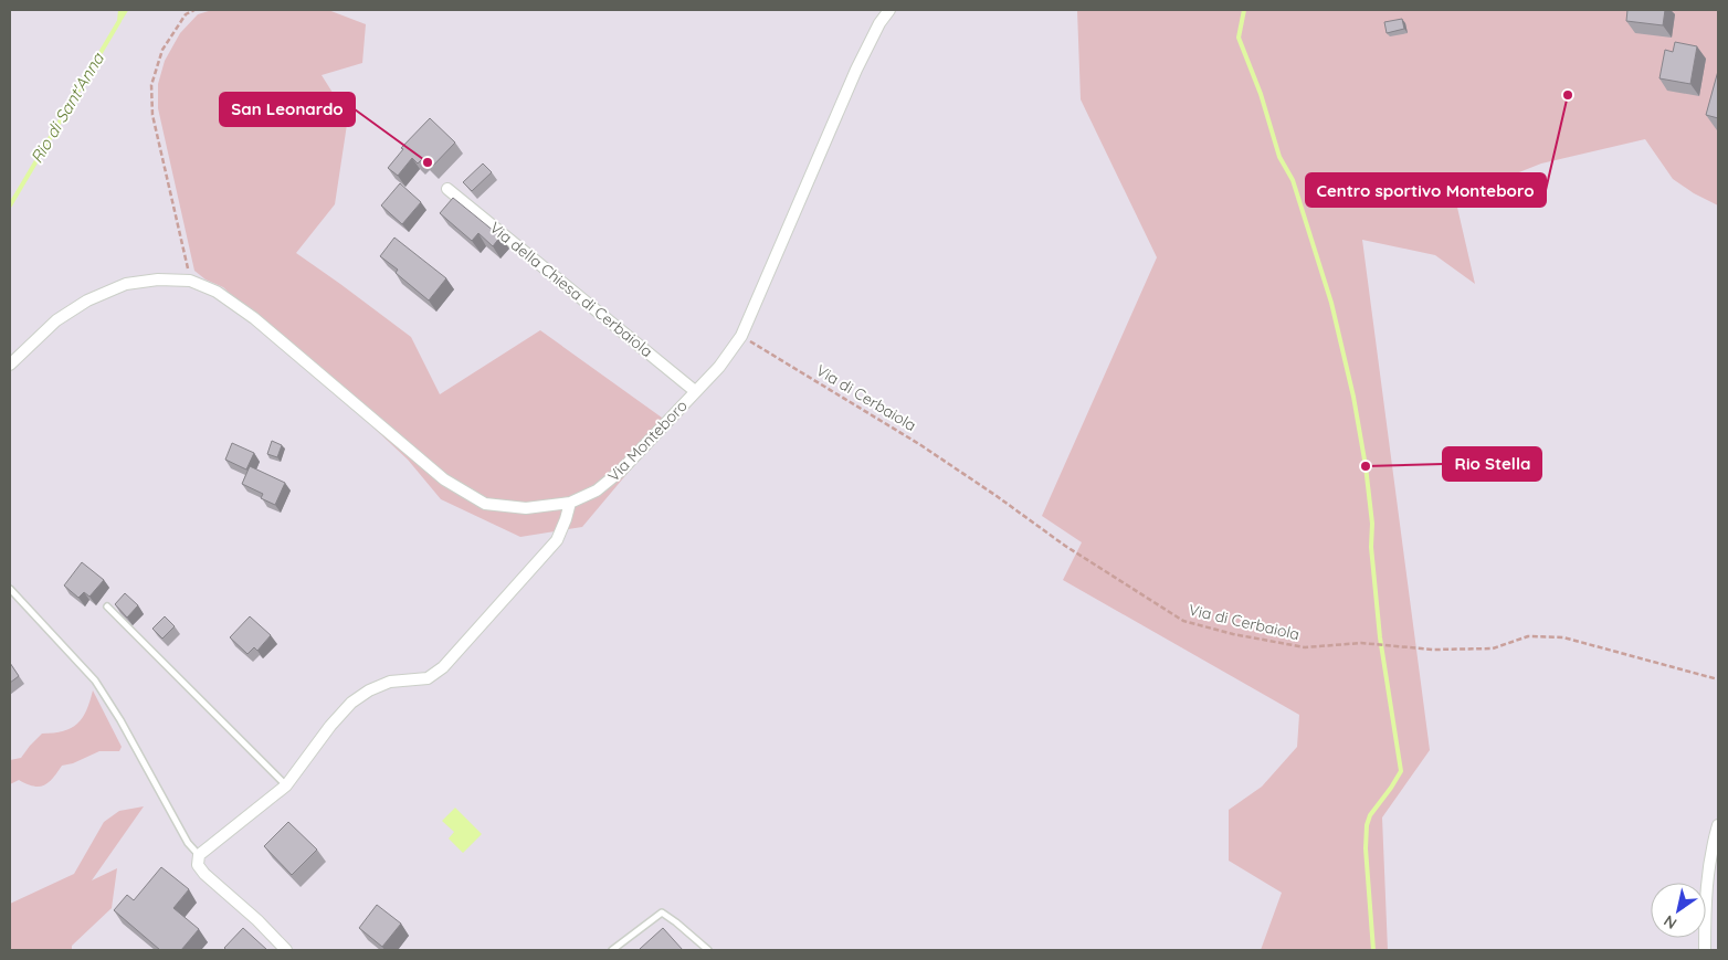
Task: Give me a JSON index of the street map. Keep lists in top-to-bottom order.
{
  "streets": {
    "street": ["Via della Chiesa di Cerbaiola", "Via Monteboro"],
    "path": ["Via di Cerbaiola"]
  },
  "crossings": [
    ["Via della Chiesa di Cerbaiola", "Via Monteboro"],
    ["Via di Cerbaiola", "Via Monteboro"]
  ],
  "water": ["Rio di Sant'Anna"],
  "places": ["Centro sportivo Monteboro", "San Leonardo", "Rio Stella"],
  "north": "bottom left"
}
